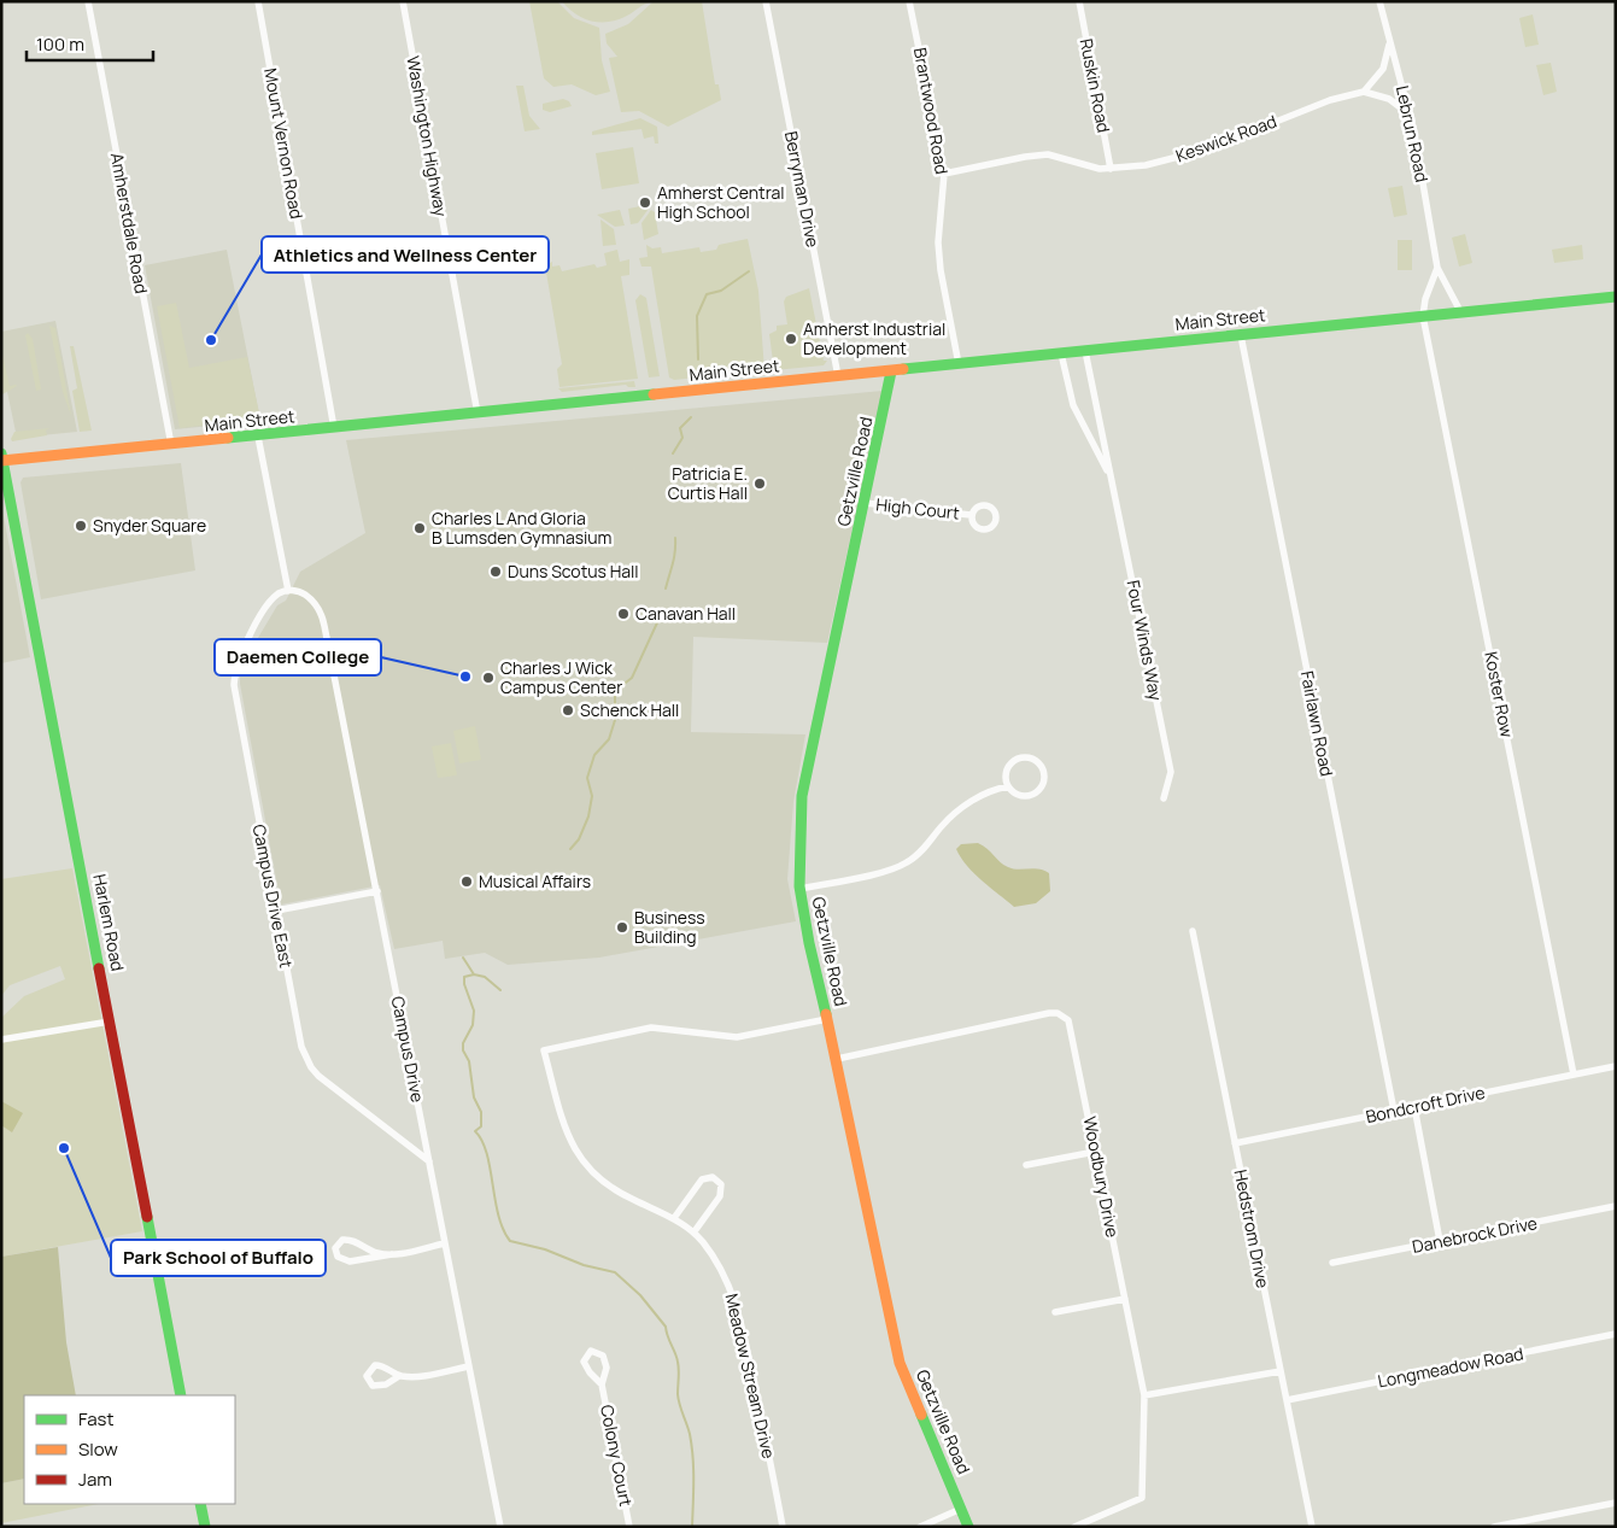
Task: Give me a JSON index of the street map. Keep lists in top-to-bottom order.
{
  "streets": {
    "main road": ["Main Street", "Getzville Road", "Harlem Road"],
    "street": [
      "Ruskin Road",
      "Brantwood Road",
      "Lebrun Road",
      "Washington Highway",
      "Keswick Road",
      "Mount Vernon Road",
      "Berryman Drive",
      "Amherstdale Road",
      "High Court",
      "Four Winds Way",
      "Koster Row",
      "Fairlawn Road",
      "Campus Drive East",
      "Campus Drive",
      "Bondcroft Drive",
      "Woodbury Drive",
      "Hedstrom Drive",
      "Danebrock Drive",
      "Longmeadow Road",
      "Meadow Stream Drive",
      "Colony Court"
    ]
  },
  "crossings": [
    ["Ruskin Road", "Keswick Road"],
    ["Brantwood Road", "Keswick Road"],
    ["Brantwood Road", "Main Street"],
    ["Lebrun Road", "Main Street"],
    ["Washington Highway", "Main Street"],
    ["Mount Vernon Road", "Main Street"],
    ["Berryman Drive", "Main Street"],
    ["Amherstdale Road", "Main Street"],
    ["Main Street", "Getzville Road"],
    ["Main Street", "Four Winds Way"],
    ["Main Street", "Koster Row"],
    ["Main Street", "Fairlawn Road"],
    ["Main Street", "Harlem Road"],
    ["Getzville Road", "High Court"],
    ["Getzville Road", "Woodbury Drive"],
    ["Getzville Road", "Meadow Stream Drive"],
    ["Koster Row", "Bondcroft Drive"],
    ["Fairlawn Road", "Bondcroft Drive"],
    ["Campus Drive East", "Campus Drive"],
    ["Bondcroft Drive", "Hedstrom Drive"],
    ["Hedstrom Drive", "Longmeadow Road"]
  ],
  "places": [
    "Amherst Central High School",
    "Amherst Industrial Development",
    "Athletics and Wellness Center",
    "Patricia E. Curtis Hall",
    "Snyder Square",
    "Charles L And Gloria B Lumsden Gymnasium",
    "Duns Scotus Hall",
    "Canavan Hall",
    "Daemen College",
    "Charles J Wick Campus Center",
    "Schenck Hall",
    "Musical Affairs",
    "Business Building",
    "Park School of Buffalo"
  ],
  "legend": ["Fast", "Slow", "Jam"],
  "scale_bar": "100 m"
}
